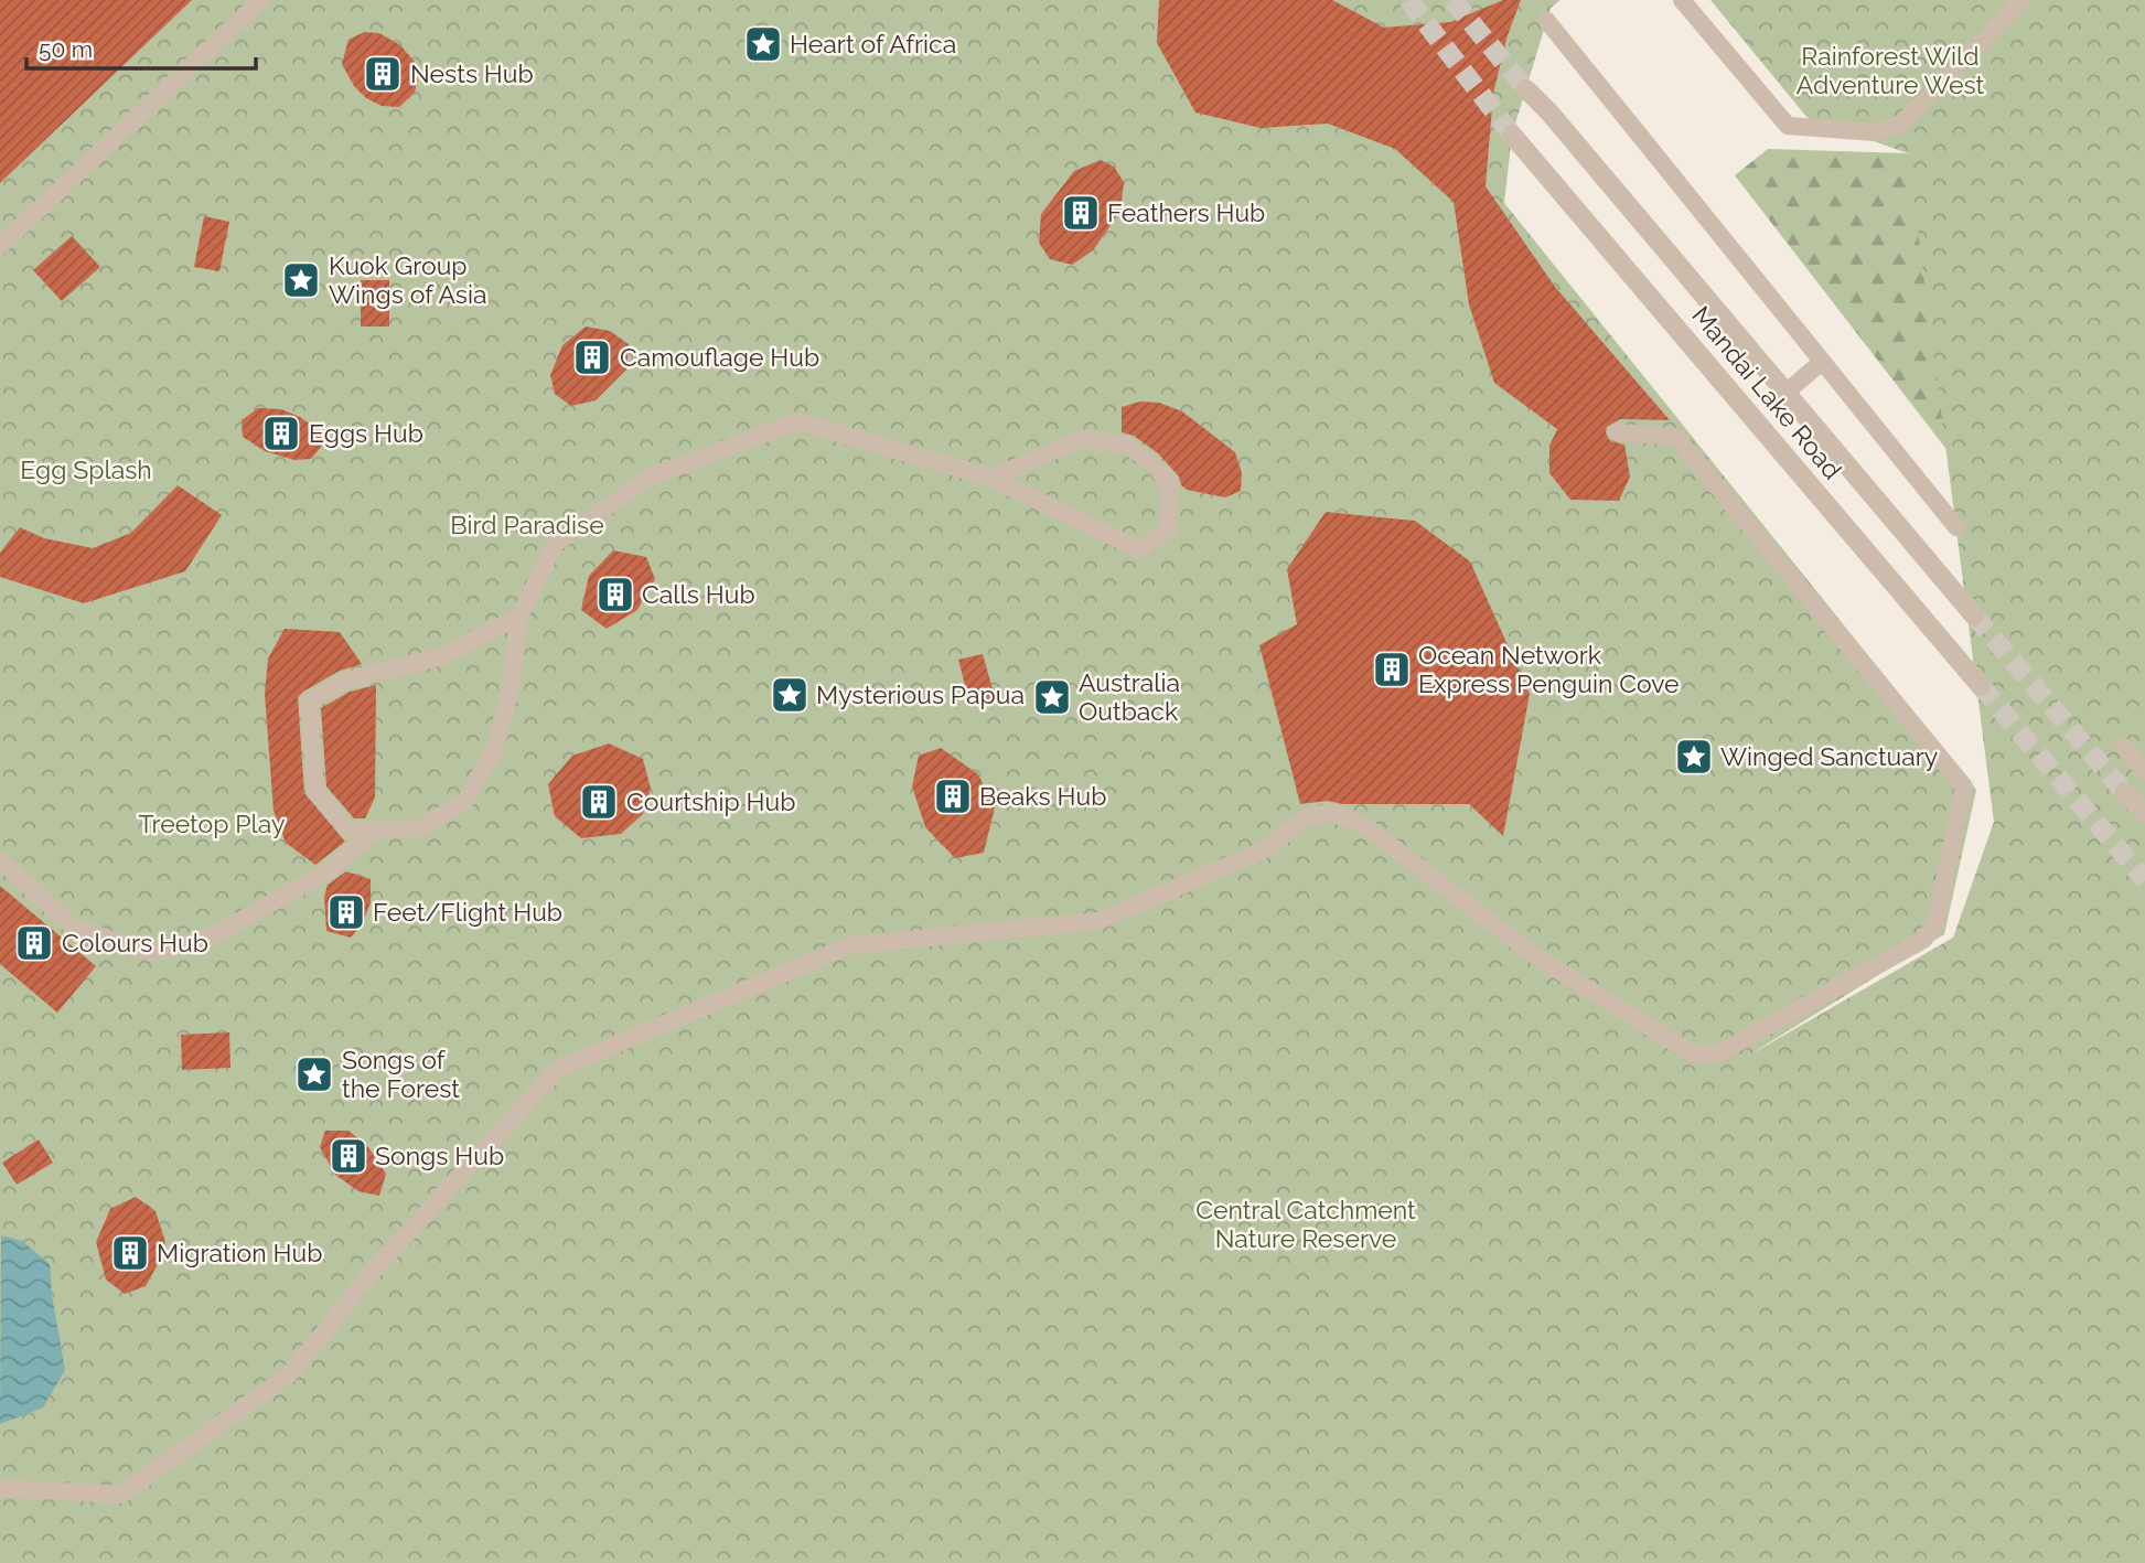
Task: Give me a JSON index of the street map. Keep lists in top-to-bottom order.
{
  "streets": {
    "street": ["Mandai Lake Road"]
  },
  "parks": [
    "Rainforest Wild Adventure West",
    "Egg Splash",
    "Bird Paradise",
    "Treetop Play",
    "Central Catchment Nature Reserve"
  ],
  "places": {
    "place": [
      "Heart of Africa",
      "Kuok Group Wings of Asia",
      "Mysterious Papua",
      "Australia Outback",
      "Winged Sanctuary",
      "Songs of the Forest"
    ],
    "building": [
      "Nests Hub",
      "Feathers Hub",
      "Camouflage Hub",
      "Eggs Hub",
      "Calls Hub",
      "Ocean Network Express Penguin Cove",
      "Beaks Hub",
      "Courtship Hub",
      "Feet/Flight Hub",
      "Colours Hub",
      "Songs Hub",
      "Migration Hub"
    ]
  },
  "scale_bar": "50 m"
}
